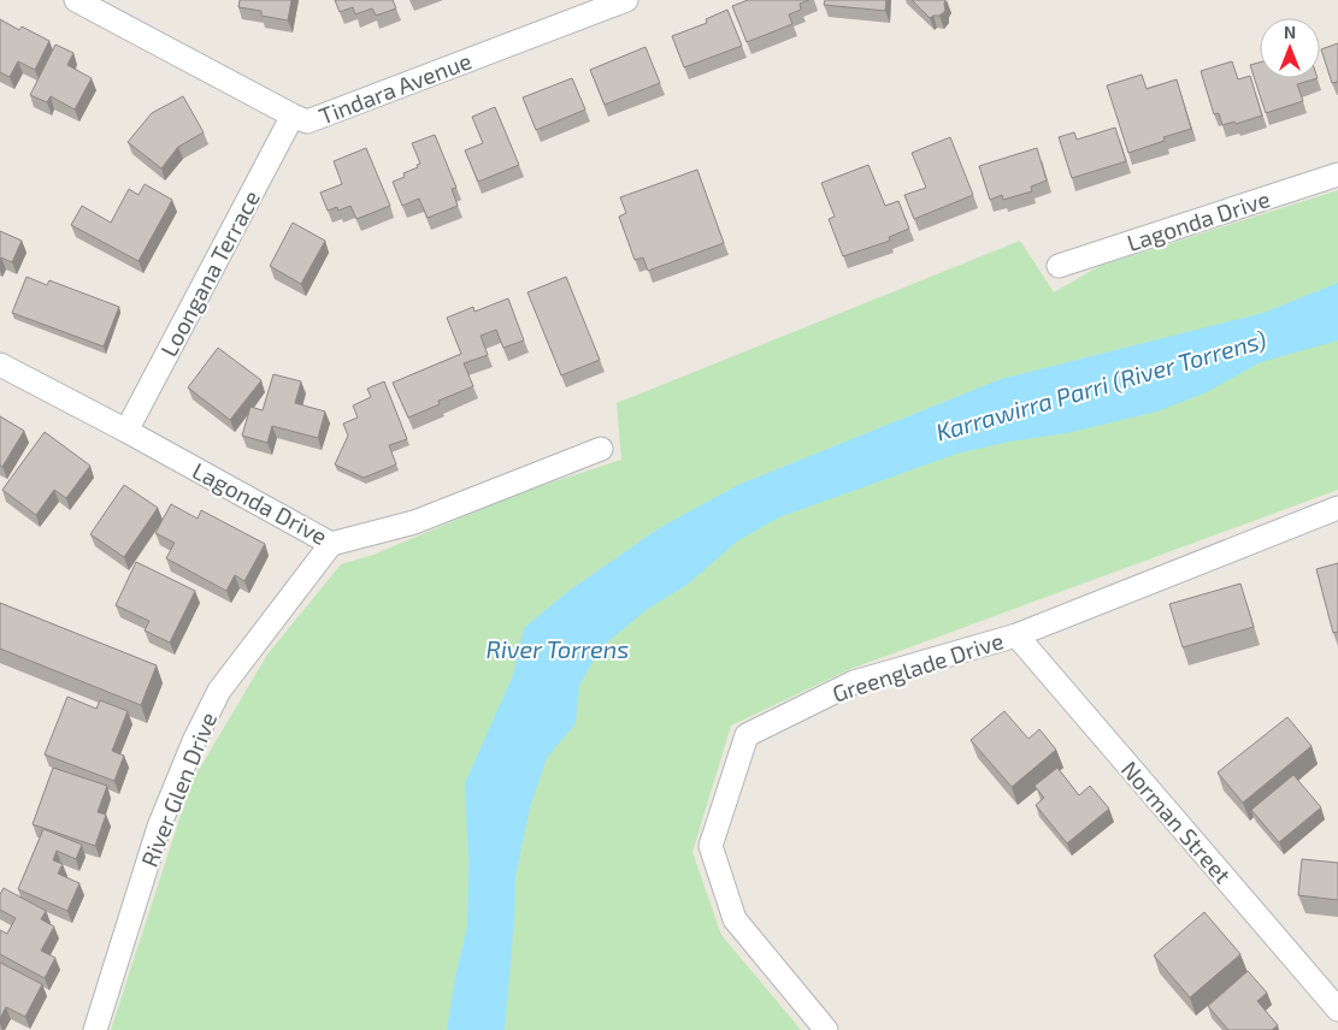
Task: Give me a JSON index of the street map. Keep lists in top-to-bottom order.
{
  "streets": {
    "street": [
      "Tindara Avenue",
      "Lagonda Drive",
      "Loongana Terrace",
      "Greenglade Drive",
      "River Glen Drive",
      "Norman Street"
    ]
  },
  "crossings": [
    ["Tindara Avenue", "Loongana Terrace"],
    ["Lagonda Drive", "Loongana Terrace"],
    ["Lagonda Drive", "River Glen Drive"],
    ["Greenglade Drive", "Norman Street"]
  ],
  "water": ["Karrawirra Parri (River Torrens)", "River Torrens"],
  "north": "top"
}
